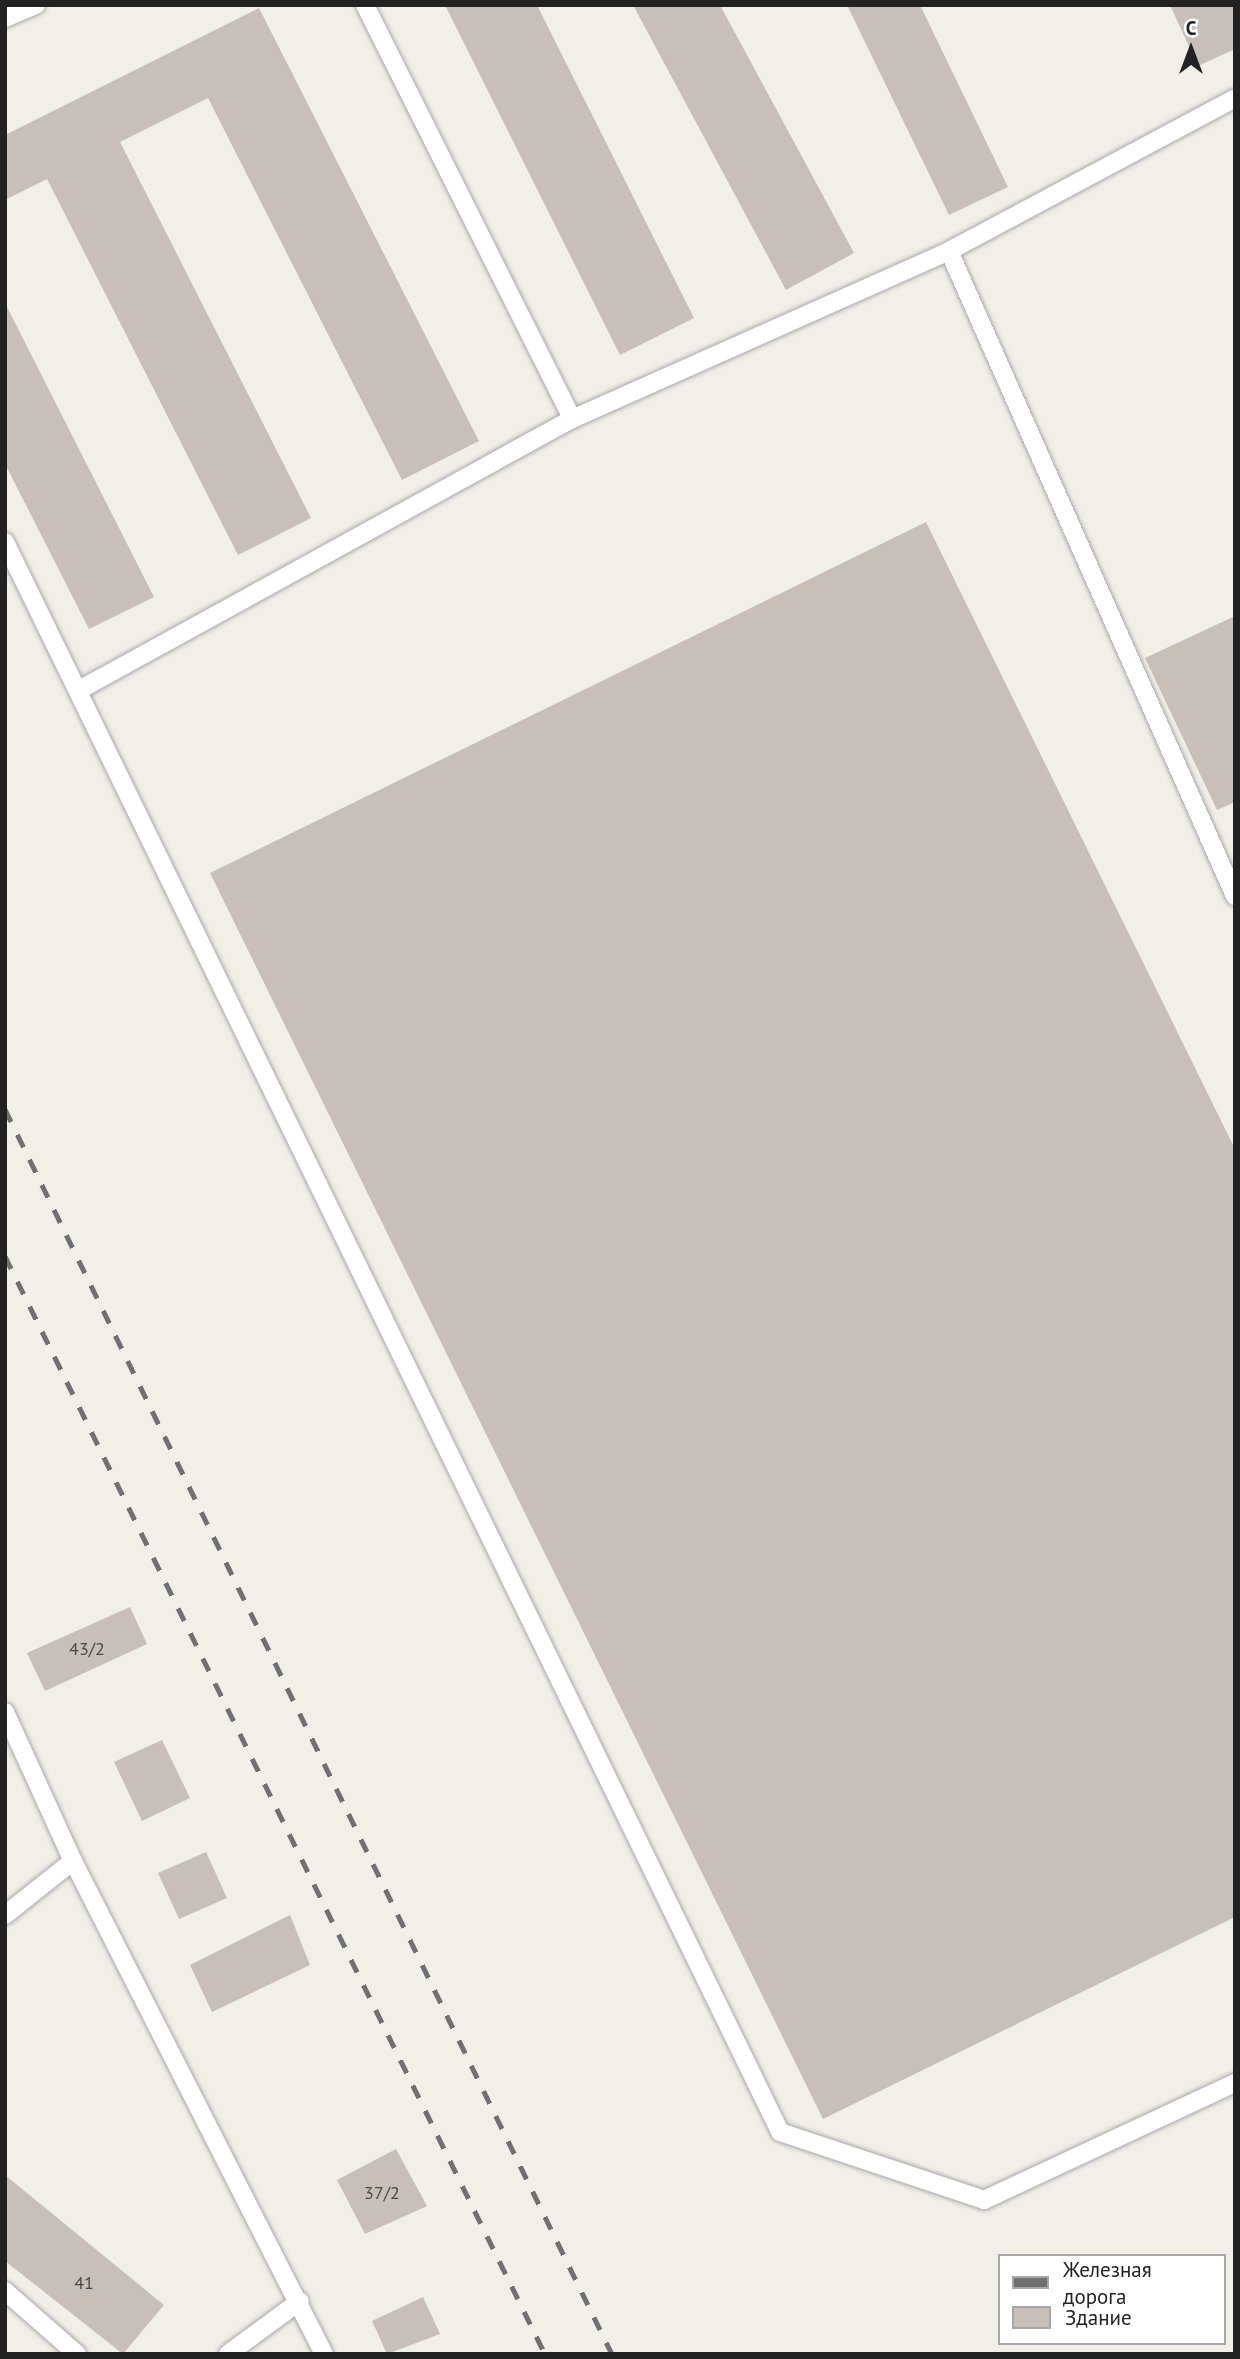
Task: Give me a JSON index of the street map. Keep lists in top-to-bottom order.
{
  "house_numbers": ["43/2", "37/2", "41"],
  "legend": ["Железная дорога", "Здание"],
  "north": "top"
}
